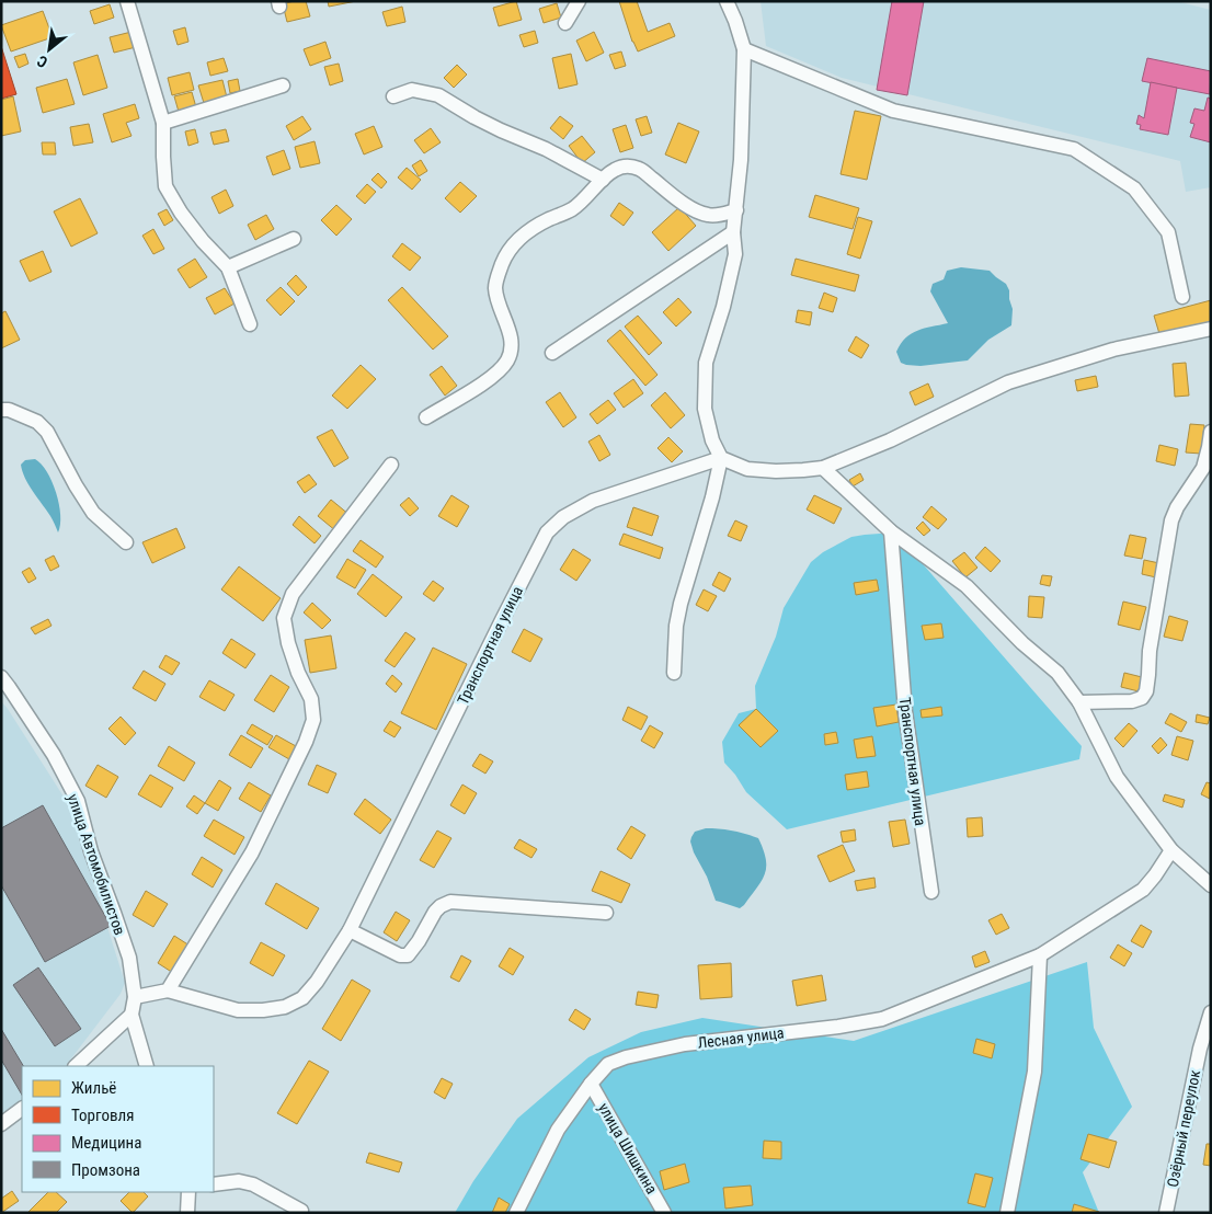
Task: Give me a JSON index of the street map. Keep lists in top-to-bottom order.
{
  "streets": {
    "street": [
      "Транспортная улица",
      "улица Автомобилистов",
      "Лесная улица",
      "Озёрный переулок",
      "улица Шишкина"
    ]
  },
  "crossings": [
    ["Лесная улица", "улица Шишкина"]
  ],
  "legend": [
    "Жильё",
    "Торговля",
    "Медицина",
    "Промзона"
  ],
  "north": "bottom left"
}
